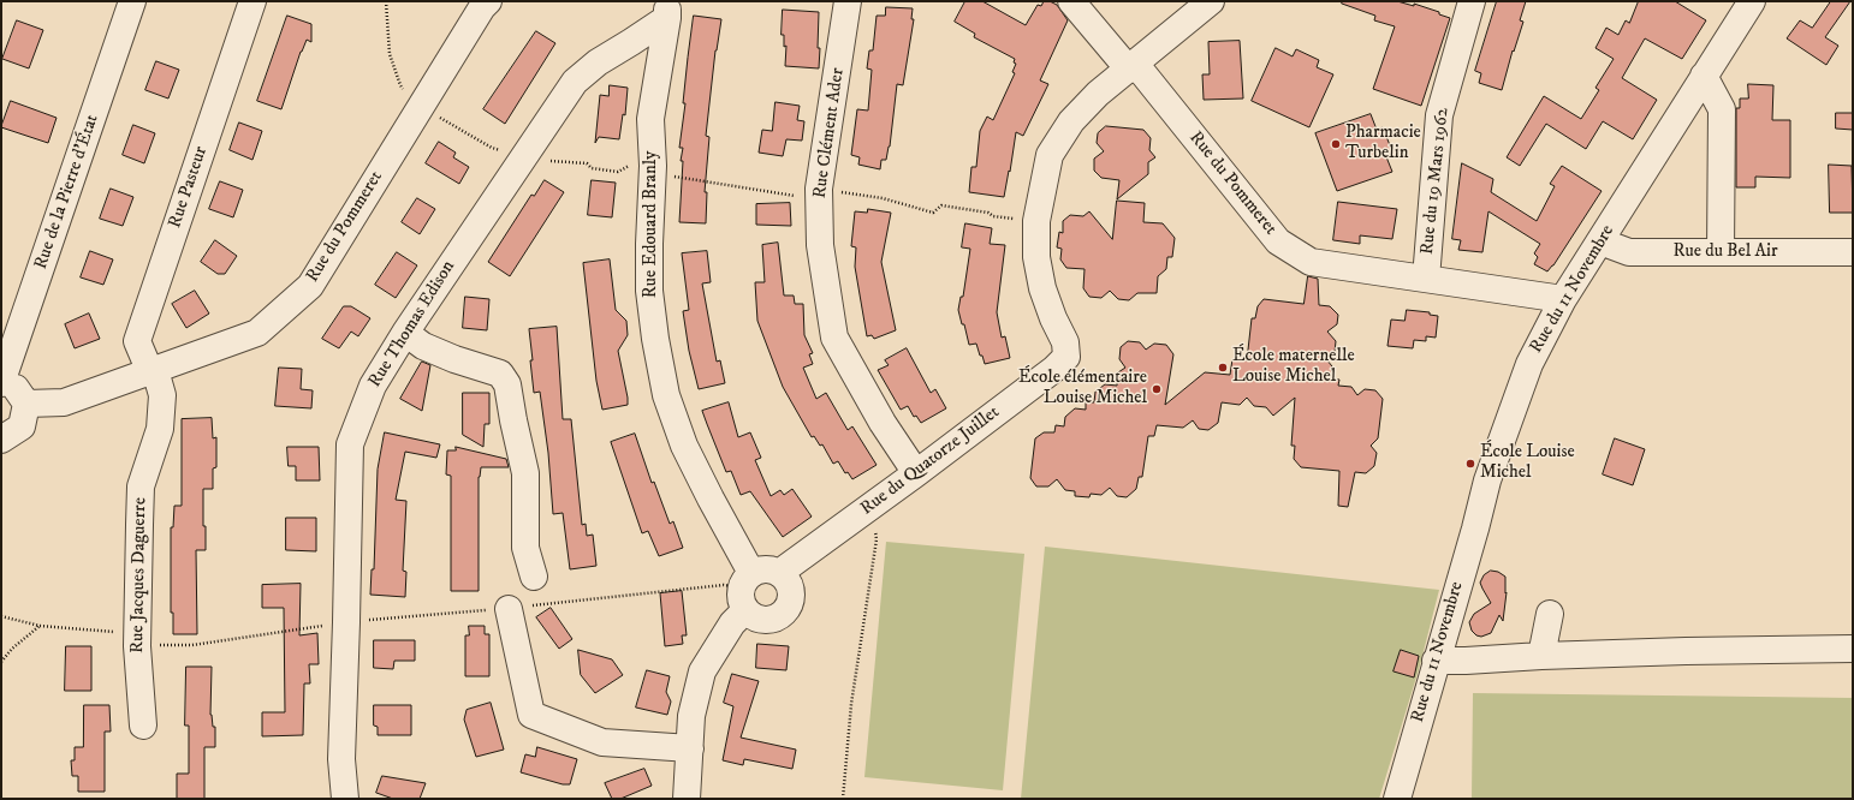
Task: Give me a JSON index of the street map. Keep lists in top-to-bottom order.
{
  "streets": {
    "street": [
      "Rue Clément Ader",
      "Rue du 19 Mars 1962",
      "Rue du Pommeret",
      "Rue Pasteur",
      "Rue de la Pierre d'État",
      "Rue Edouard Branly",
      "Rue du Bel Air",
      "Rue du 11 Novembre",
      "Rue Thomas Edison",
      "Rue du Quatorze Juillet",
      "Rue Jacques Daguerre"
    ]
  },
  "crossings": [
    ["Rue Clément Ader", "Rue du Quatorze Juillet"],
    ["Rue du 19 Mars 1962", "Rue du Pommeret"],
    ["Rue du Pommeret", "Rue Pasteur"],
    ["Rue du Pommeret", "Rue du 11 Novembre"],
    ["Rue du Pommeret", "Rue du Quatorze Juillet"],
    ["Rue du Pommeret", "Rue Jacques Daguerre"],
    ["Rue Pasteur", "Rue Jacques Daguerre"],
    ["Rue Edouard Branly", "Rue Thomas Edison"],
    ["Rue Edouard Branly", "Rue du Quatorze Juillet"],
    ["Rue du Bel Air", "Rue du 11 Novembre"]
  ],
  "places": [
    "Pharmacie Turbelin",
    "École maternelle Louise Michel",
    "École élémentaire Louise Michel",
    "École Louise Michel"
  ]
}
